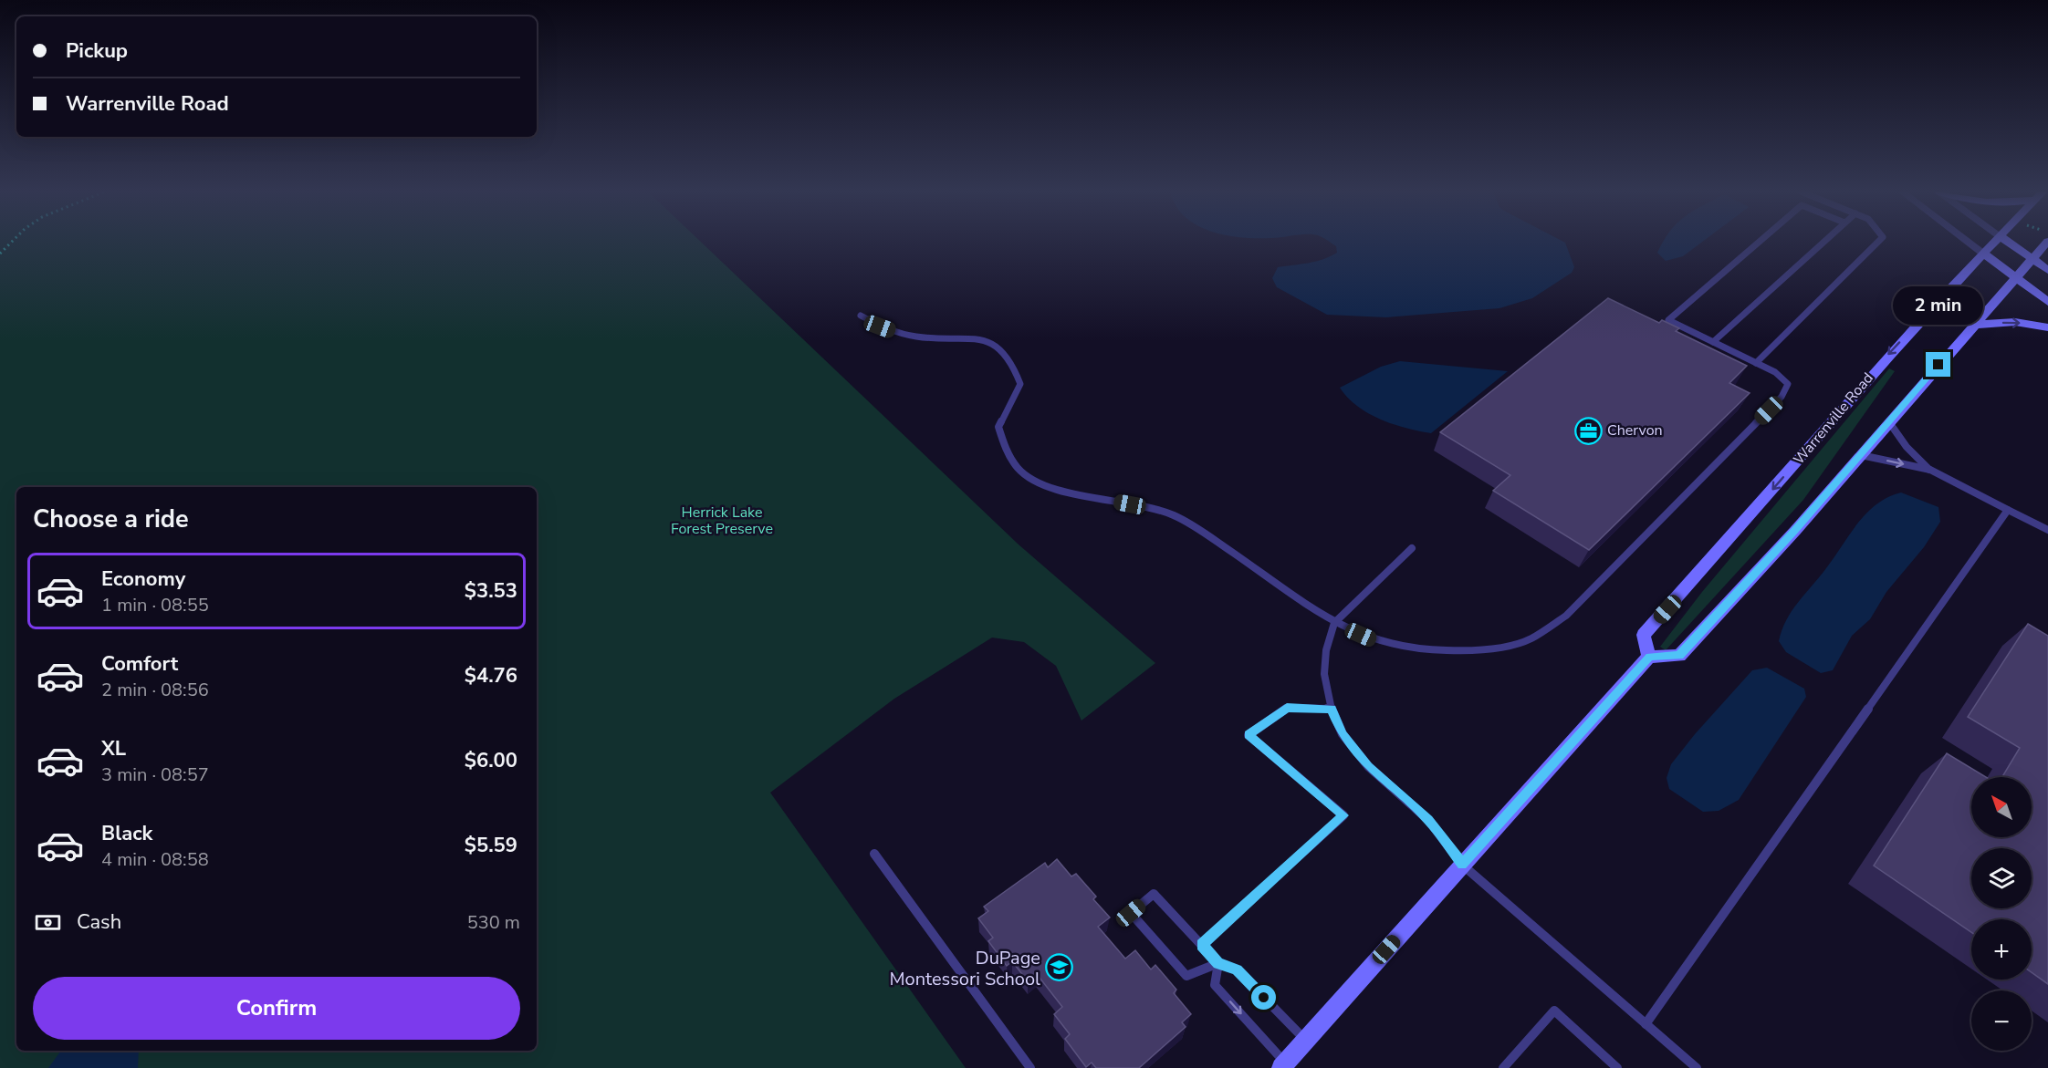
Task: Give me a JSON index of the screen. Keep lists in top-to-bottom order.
{
  "streets": {
    "main road": ["Warrenville Road"]
  },
  "parks": ["Herrick Lake Forest Preserve"],
  "places": {
    "office": ["Chervon"],
    "school or university": ["DuPage Montessori School"]
  },
  "north": "top left",
  "page": {
    "banner": ["Pickup", "Warrenville Road"],
    "bubble": "2 min",
    "heading": "Choose a ride",
    "list": [
      {
        "name": "Economy",
        "note": "1 min · 08:55",
        "value": "$3.53"
      },
      {
        "name": "Comfort",
        "note": "2 min · 08:56",
        "value": "$4.76"
      },
      {
        "name": "XL",
        "note": "3 min · 08:57",
        "value": "$6.00"
      },
      {
        "name": "Black",
        "note": "4 min · 08:58",
        "value": "$5.59"
      }
    ],
    "map_buttons": ["+", "−"],
    "pay": ["Cash", "530 m"],
    "buttons": "Confirm"
  }
}
